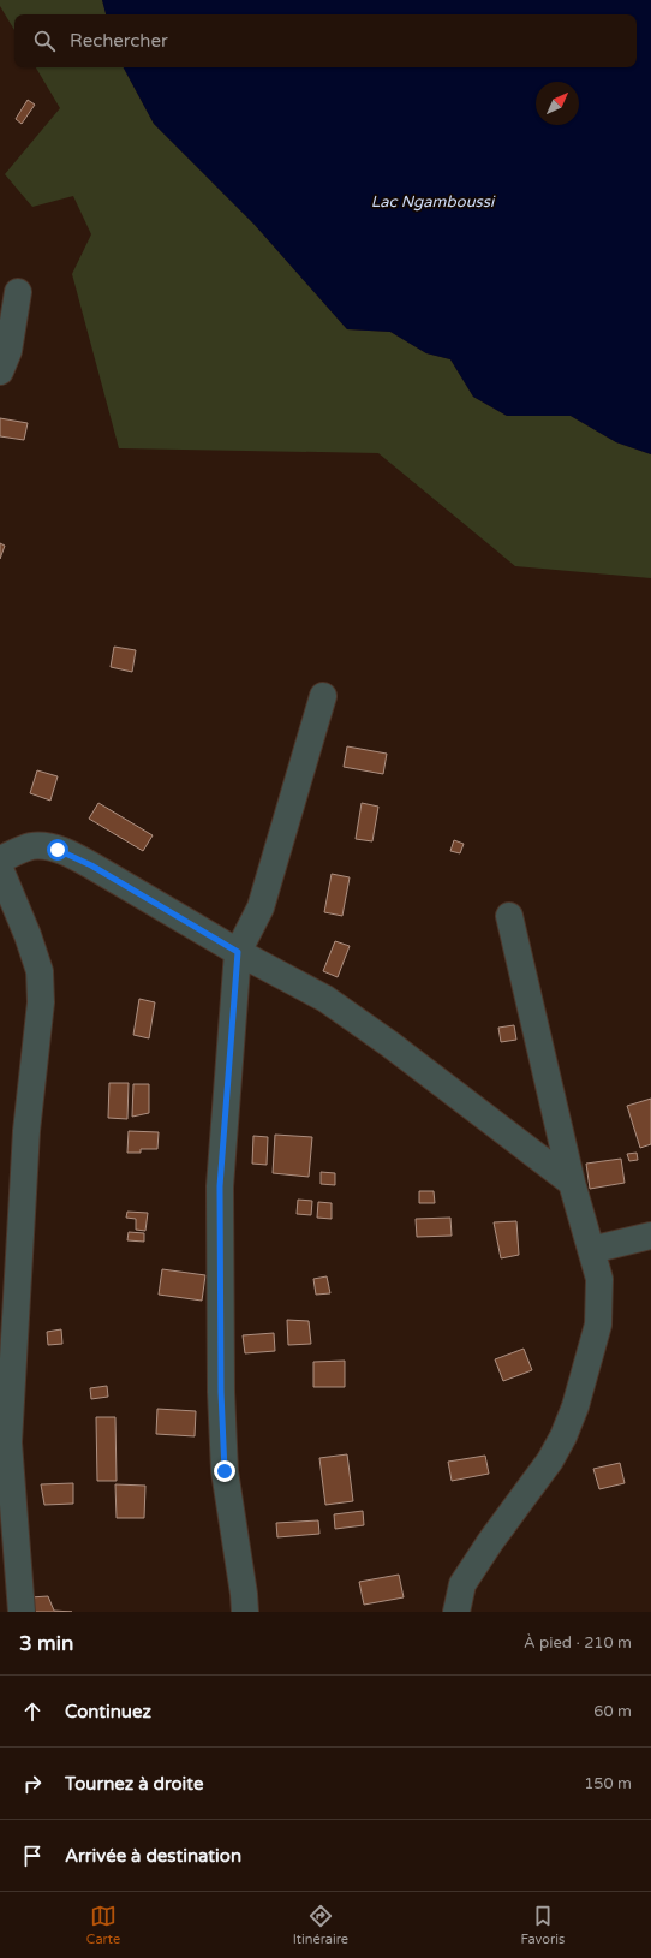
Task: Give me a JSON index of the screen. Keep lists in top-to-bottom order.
{
  "water": ["Lac Ngamboussi"],
  "north": "top right",
  "page": {
    "search": "Rechercher",
    "heading": ["3 min", "À pied · 210 m"],
    "list": [
      ["Continuez", "60 m"],
      ["Tournez à droite", "150 m"],
      "Arrivée à destination"
    ],
    "nav": ["Carte", "Itinéraire", "Favoris"]
  }
}
